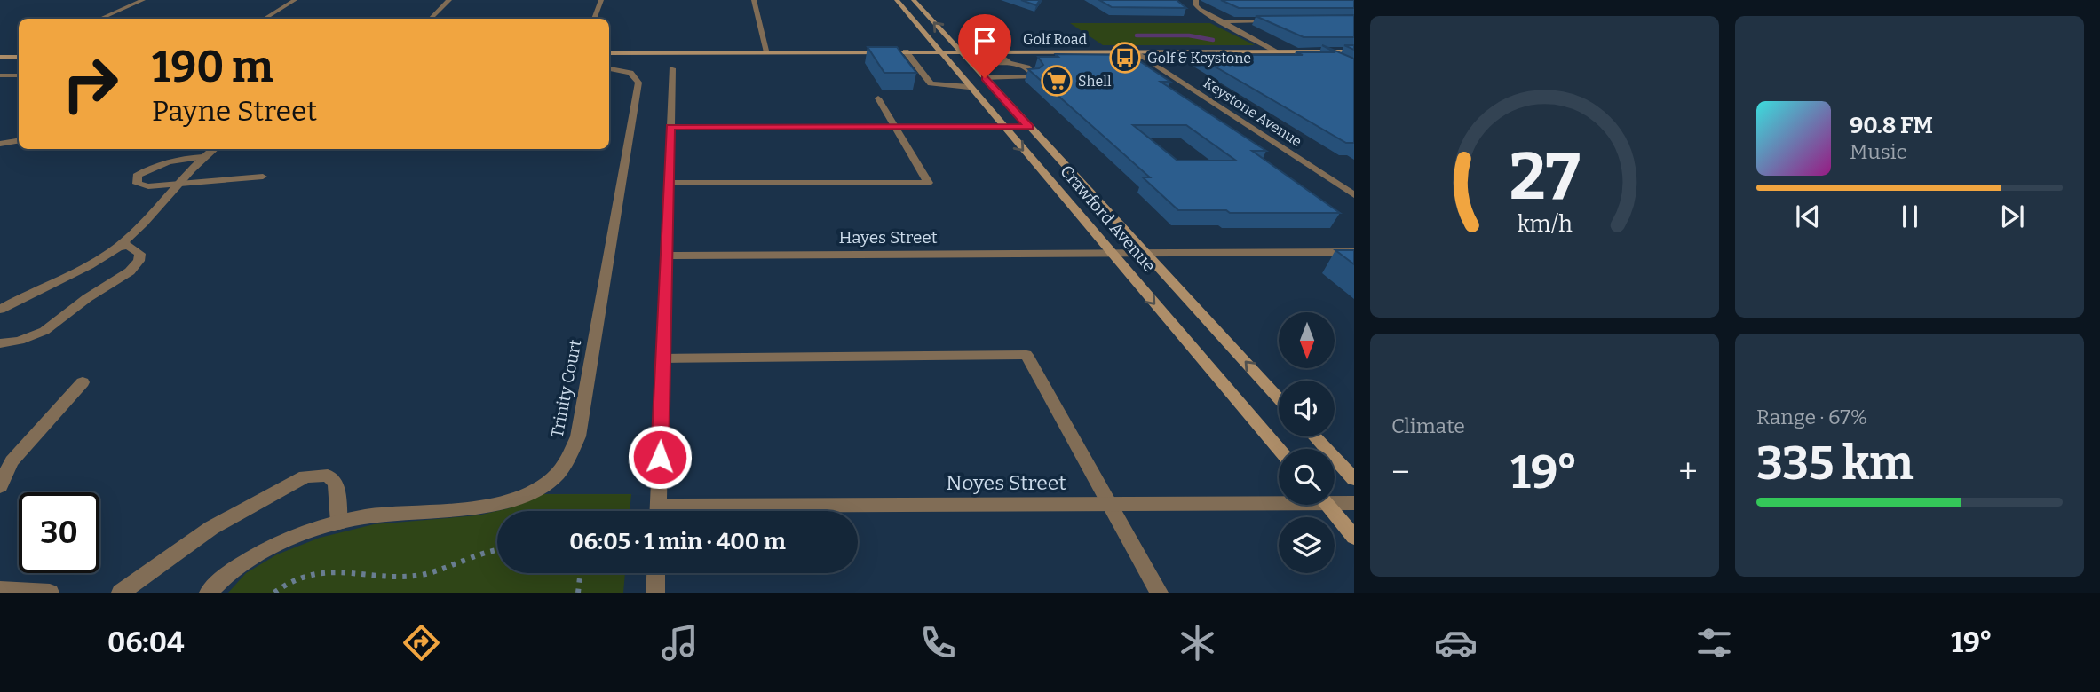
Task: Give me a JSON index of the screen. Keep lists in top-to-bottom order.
{
  "streets": {
    "main road": ["Golf Road", "Crawford Avenue"],
    "street": [
      "Keystone Avenue",
      "Hayes Street",
      "Trinity Court",
      "Noyes Street"
    ]
  },
  "crossings": [
    ["Golf Road", "Keystone Avenue"],
    ["Golf Road", "Crawford Avenue"],
    ["Crawford Avenue", "Hayes Street"]
  ],
  "places": {
    "bus stop": ["Golf & Keystone"],
    "supermarket": ["Shell"]
  },
  "north": "bottom",
  "page": {
    "turn": ["190 m", "Payne Street"],
    "song": ["90.8 FM", "Music"],
    "tile": [
      "Climate",
      ["Range · 67%", "335 km"]
    ],
    "heat": ["−", "19°", "+"],
    "limit": "30",
    "trip": "06:05 · 1 min · 400 m",
    "tabs": ["06:04", "19°"],
    "gauge": ["27", "km/h"]
  }
}
